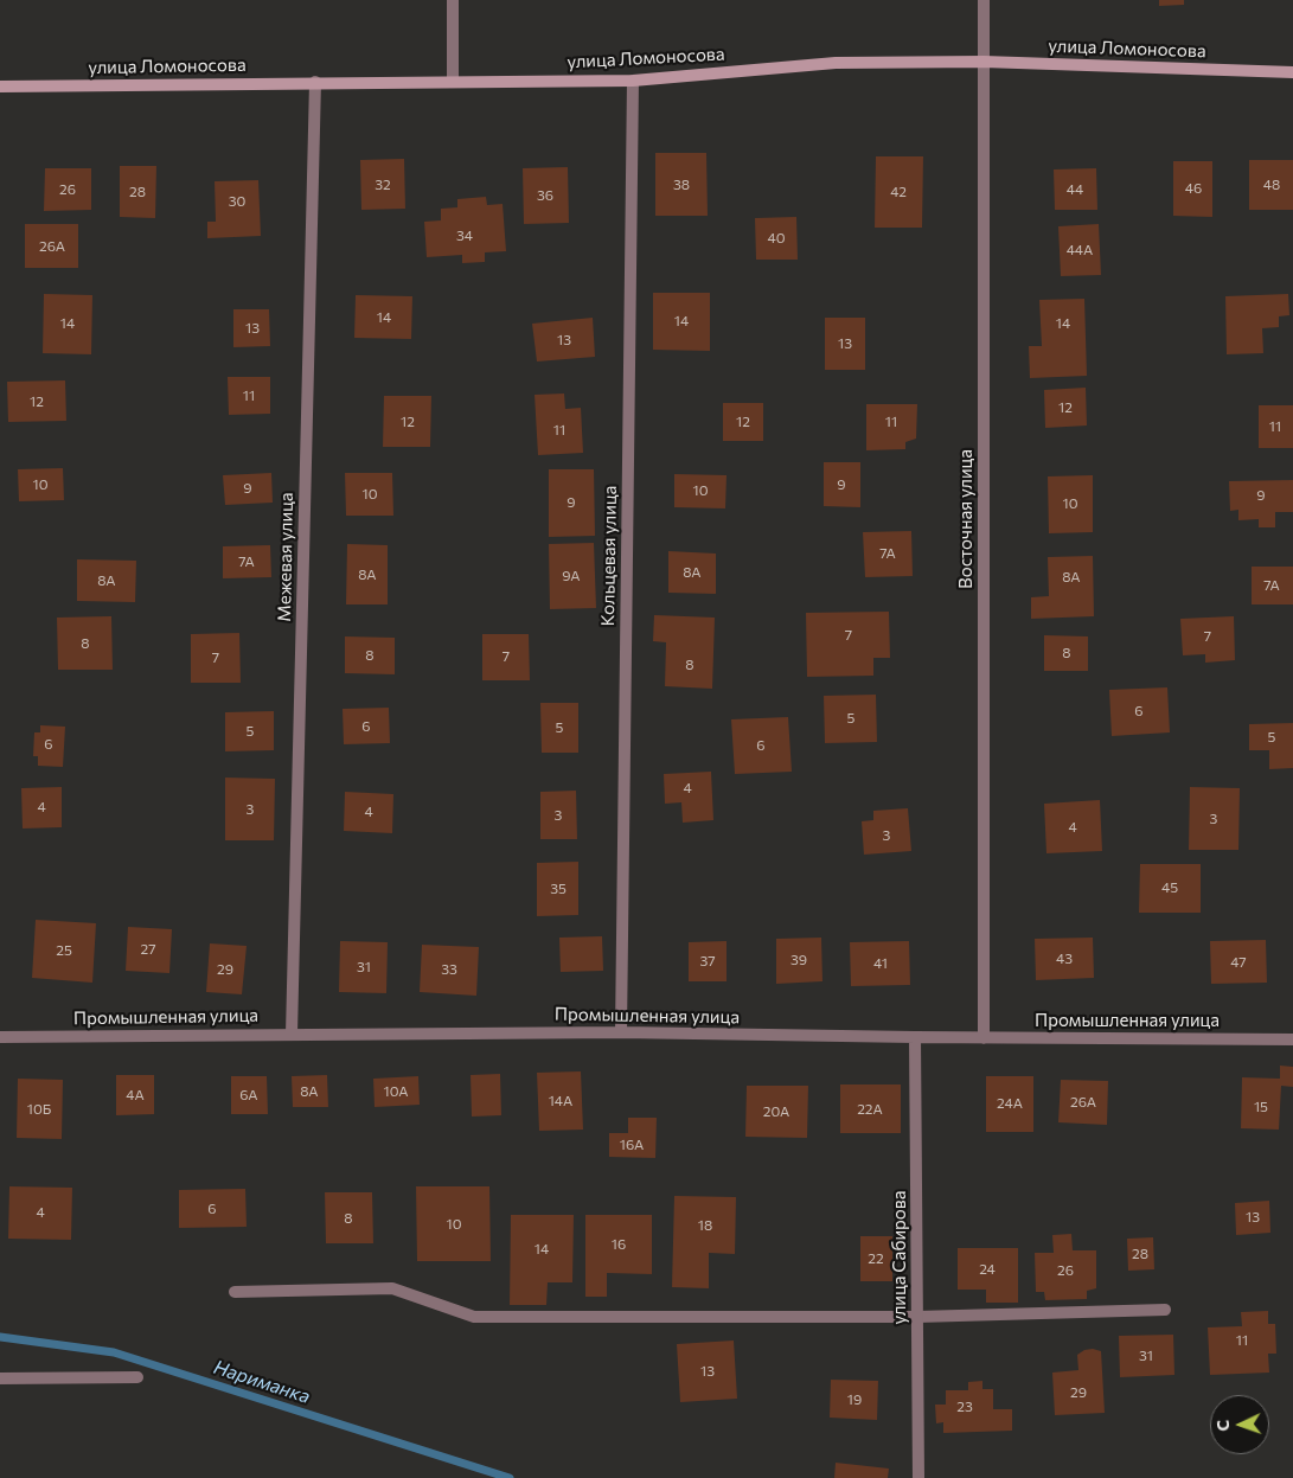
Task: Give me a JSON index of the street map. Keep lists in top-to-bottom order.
{
  "streets": {
    "street": [
      "улица Ломоносова",
      "Восточная улица",
      "Кольцевая улица",
      "Межевая улица",
      "Промышленная улица",
      "улица Сабирова"
    ]
  },
  "crossings": [
    ["улица Ломоносова", "Восточная улица"],
    ["улица Ломоносова", "Кольцевая улица"],
    ["улица Ломоносова", "Межевая улица"],
    ["Восточная улица", "Промышленная улица"],
    ["Кольцевая улица", "Промышленная улица"],
    ["Межевая улица", "Промышленная улица"],
    ["Промышленная улица", "улица Сабирова"]
  ],
  "water": ["Нариманка"],
  "house_numbers": [
    "32",
    "38",
    "48",
    "46",
    "26",
    "44",
    "28",
    "42",
    "36",
    "30",
    "34",
    "40",
    "26А",
    "44А",
    "14",
    "14",
    "14",
    "14",
    "13",
    "13",
    "13",
    "11",
    "12",
    "12",
    "12",
    "12",
    "11",
    "11",
    "11",
    "10",
    "9",
    "9",
    "10",
    "10",
    "9",
    "9",
    "10",
    "7А",
    "7А",
    "8А",
    "8А",
    "9А",
    "8А",
    "8А",
    "7А",
    "7",
    "7",
    "8",
    "8",
    "8",
    "7",
    "7",
    "8",
    "6",
    "5",
    "6",
    "5",
    "5",
    "5",
    "6",
    "6",
    "4",
    "4",
    "3",
    "4",
    "3",
    "3",
    "4",
    "3",
    "45",
    "35",
    "27",
    "25",
    "43",
    "39",
    "37",
    "47",
    "41",
    "31",
    "29",
    "33",
    "8А",
    "10А",
    "4А",
    "6А",
    "14А",
    "26А",
    "24А",
    "15",
    "10Б",
    "22А",
    "20А",
    "16А",
    "6",
    "4",
    "13",
    "8",
    "10",
    "18",
    "16",
    "14",
    "28",
    "22",
    "24",
    "26",
    "11",
    "31",
    "13",
    "29",
    "19",
    "23"
  ],
  "north": "left"
}
